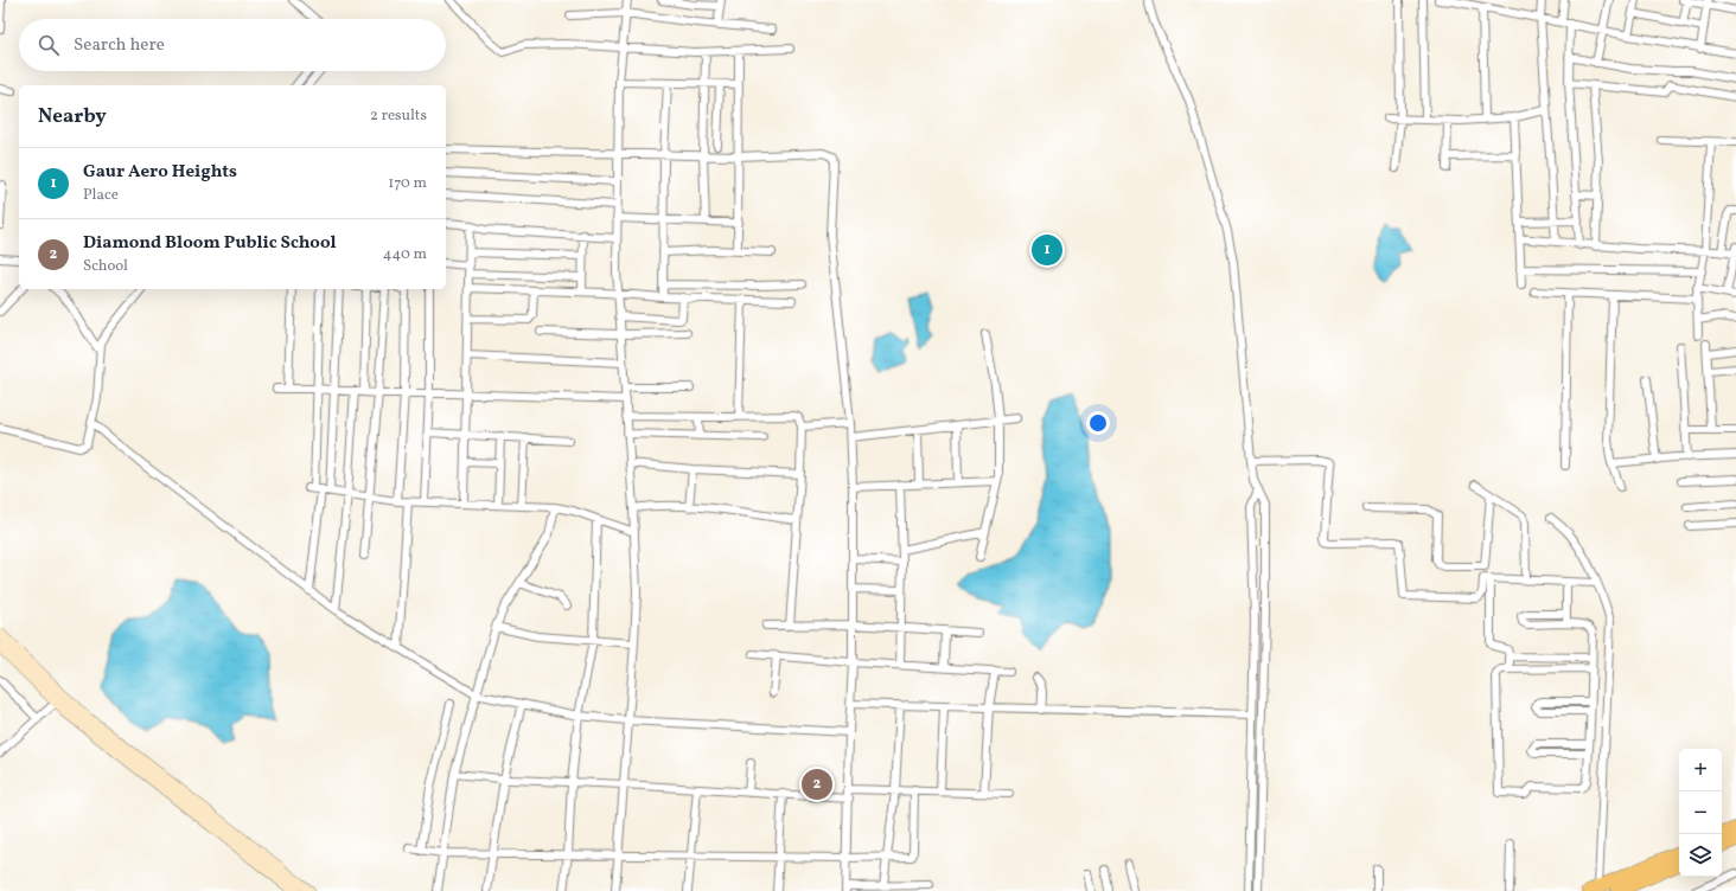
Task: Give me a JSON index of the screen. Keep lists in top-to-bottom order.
{
  "page": {
    "search": "Search here",
    "heading": ["Nearby", "2 results"],
    "list": [
      {
        "mark": "1",
        "name": "Gaur Aero Heights",
        "note": "Place",
        "value": "170 m"
      },
      {
        "mark": "2",
        "name": "Diamond Bloom Public School",
        "note": "School",
        "value": "440 m"
      }
    ],
    "pins": ["1", "2"],
    "map_buttons": ["+", "−"]
  }
}
